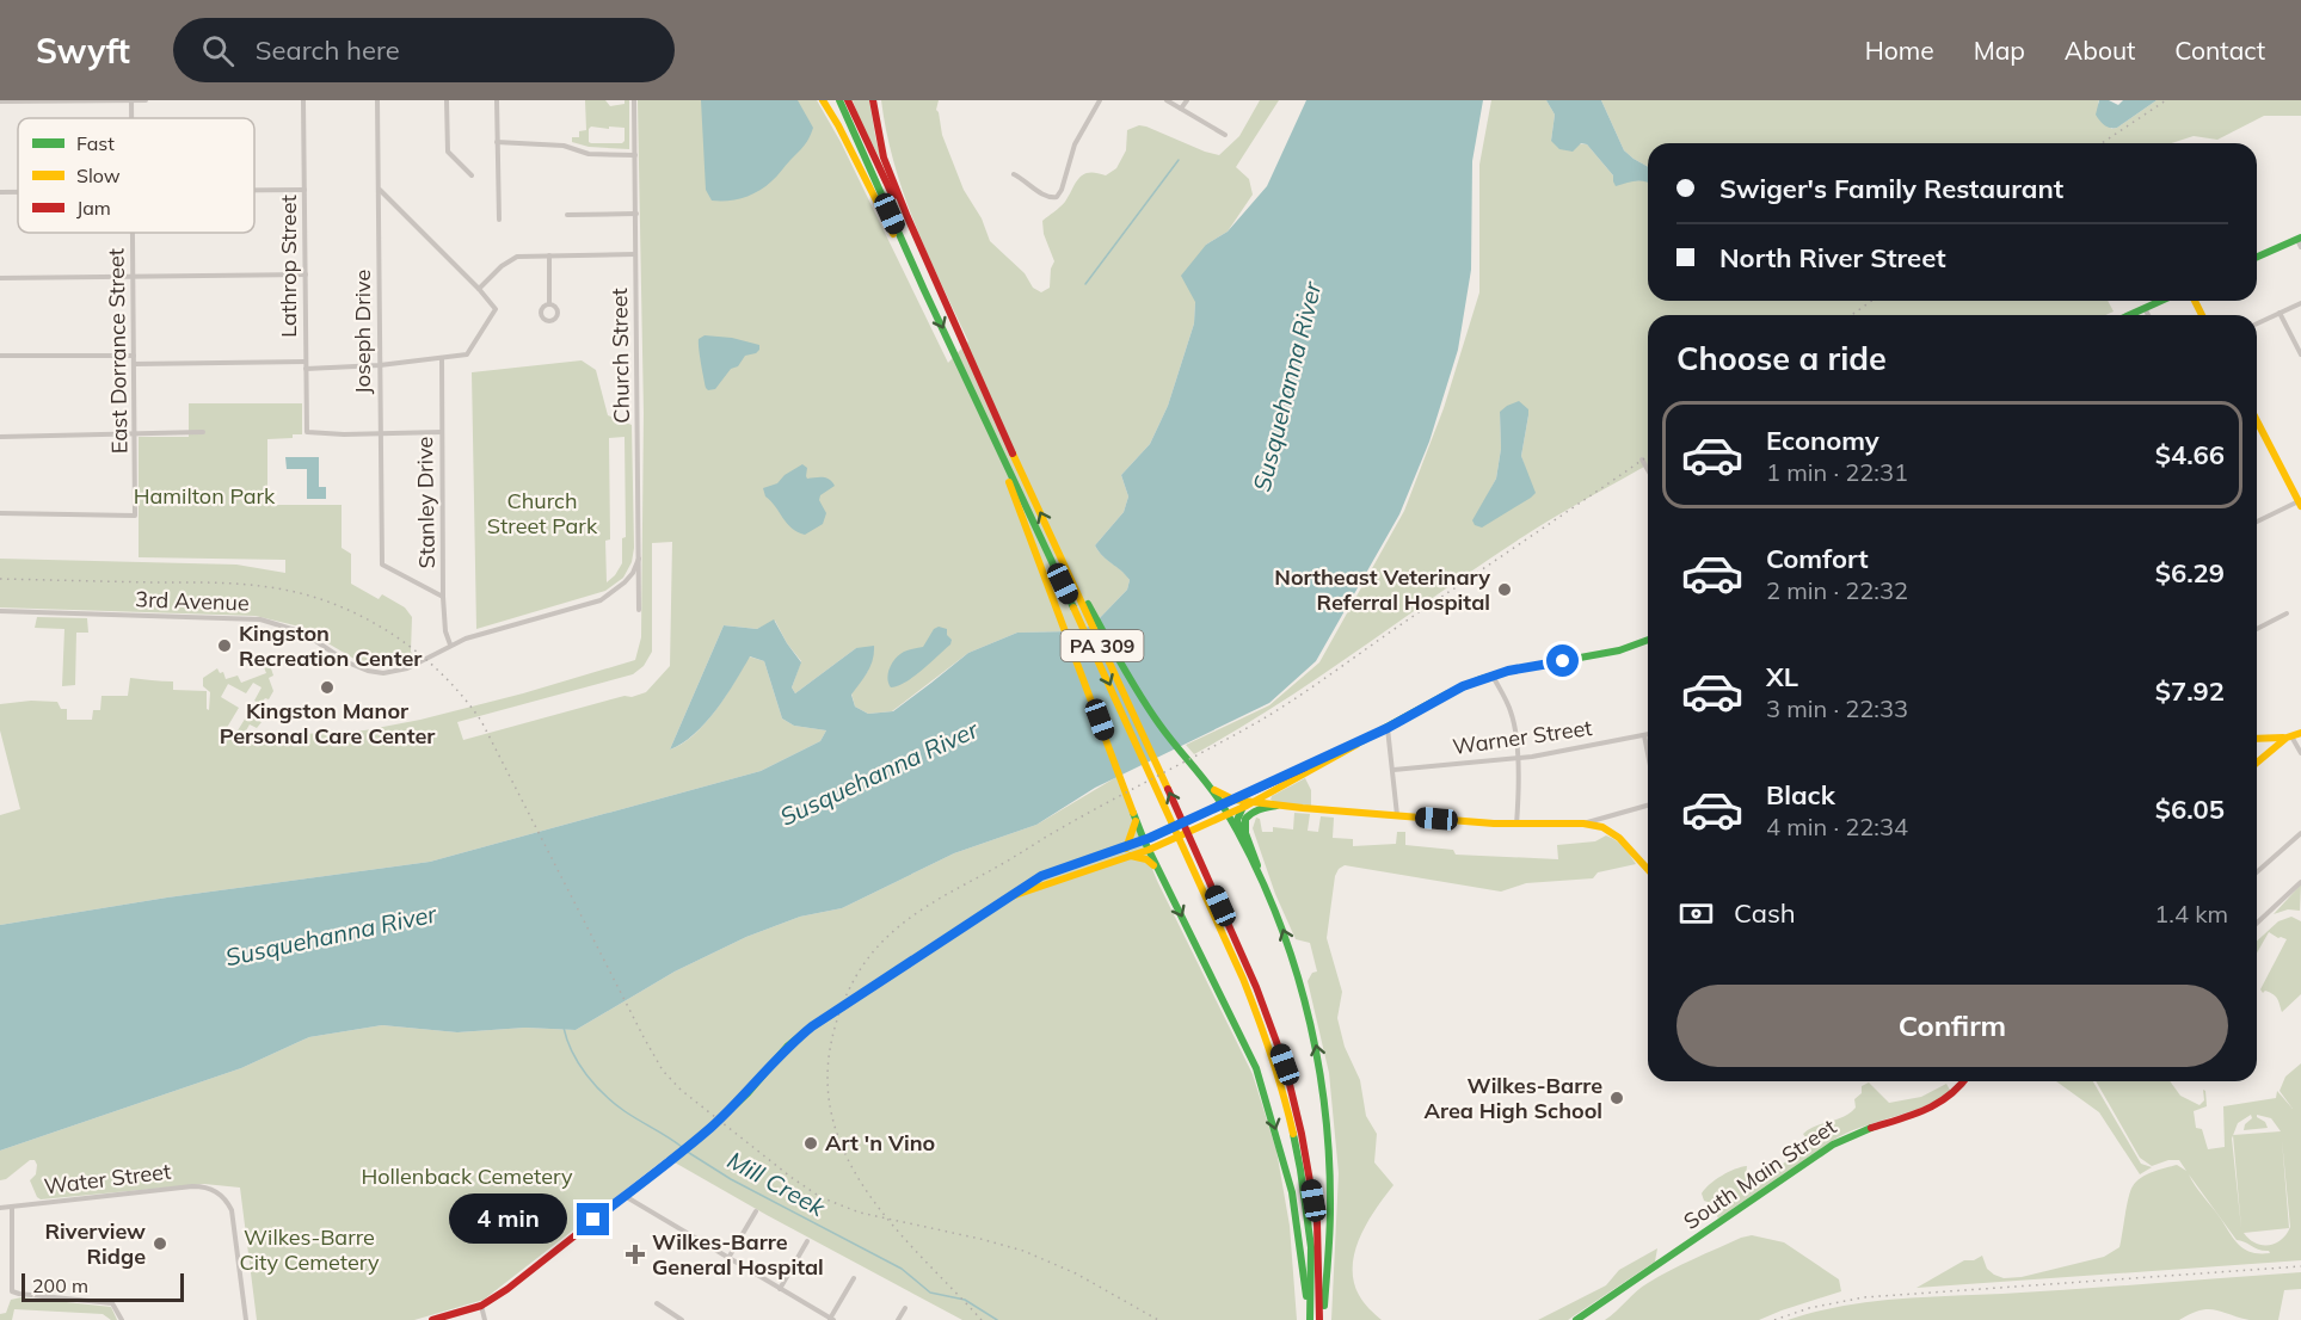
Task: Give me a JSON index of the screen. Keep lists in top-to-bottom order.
{
  "streets": {
    "main road": ["PA 309", "South Main Street"],
    "street": [
      "Lathrop Street",
      "Joseph Drive",
      "East Dorrance Street",
      "Church Street",
      "Stanley Drive",
      "3rd Avenue",
      "Warner Street",
      "Water Street"
    ]
  },
  "crossings": [
    ["Lathrop Street", "Joseph Drive"],
    ["Joseph Drive", "Stanley Drive"],
    ["Church Street", "3rd Avenue"],
    ["Stanley Drive", "3rd Avenue"]
  ],
  "water": ["Susquehanna River", "Mill Creek"],
  "parks": [
    "Hamilton Park",
    "Church Street Park",
    "Hollenback Cemetery",
    "Wilkes-Barre City Cemetery"
  ],
  "places": {
    "other": [
      "Northeast Veterinary Referral Hospital",
      "Kingston Recreation Center",
      "Kingston Manor Personal Care Center",
      "Wilkes-Barre Area High School",
      "Art 'n Vino",
      "Riverview Ridge"
    ],
    "health": ["Wilkes-Barre General Hospital"]
  },
  "legend": ["Fast", "Slow", "Jam"],
  "scale_bar": "200 m",
  "page": {
    "header": "Swyft",
    "search": "Search here",
    "nav": [
      "Home",
      "Map",
      "About",
      "Contact"
    ],
    "banner": ["Swiger's Family Restaurant", "North River Street"],
    "heading": "Choose a ride",
    "list": [
      {
        "name": "Economy",
        "note": "1 min · 22:31",
        "value": "$4.66"
      },
      {
        "name": "Comfort",
        "note": "2 min · 22:32",
        "value": "$6.29"
      },
      {
        "name": "XL",
        "note": "3 min · 22:33",
        "value": "$7.92"
      },
      {
        "name": "Black",
        "note": "4 min · 22:34",
        "value": "$6.05"
      }
    ],
    "pay": ["Cash", "1.4 km"],
    "buttons": "Confirm",
    "bubble": "4 min",
    "scale": "200 m"
  }
}
